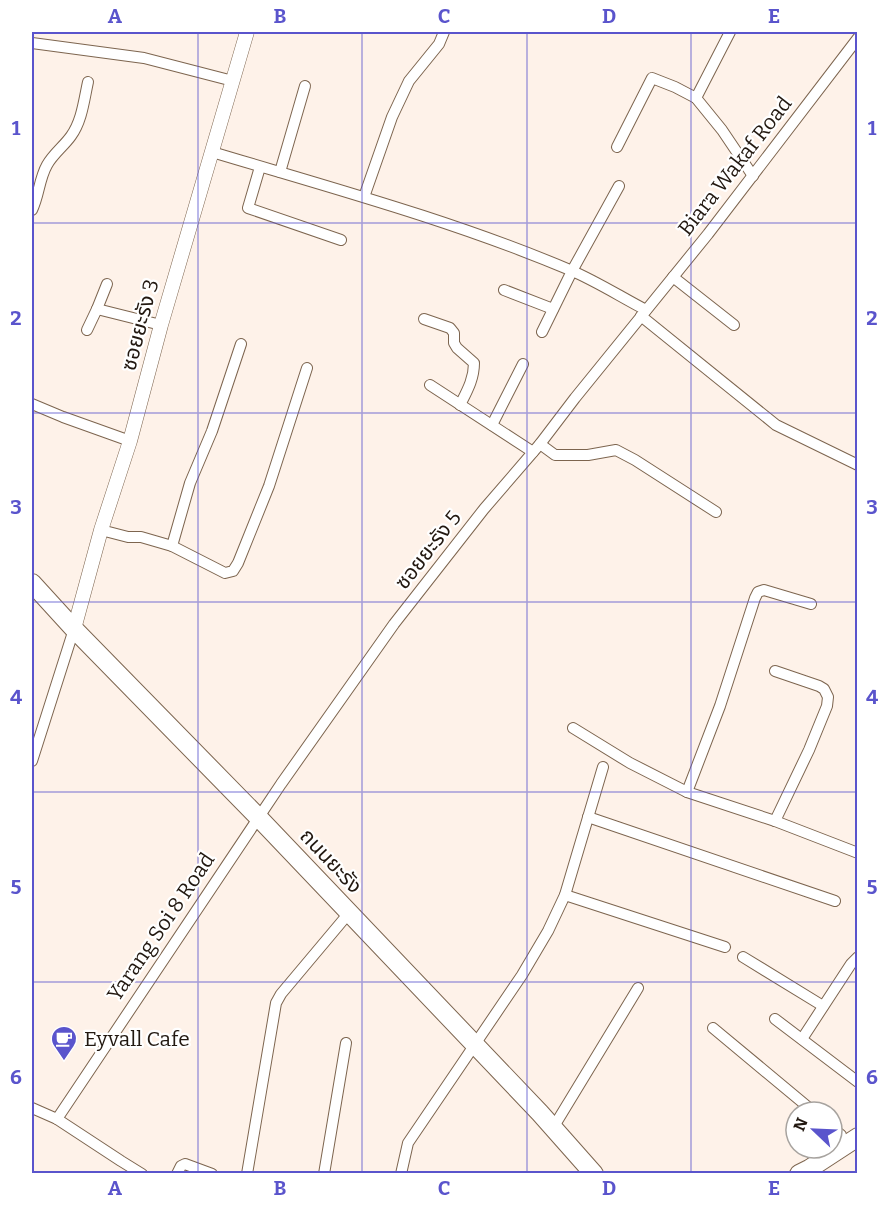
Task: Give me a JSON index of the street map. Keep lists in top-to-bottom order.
{
  "streets": {
    "main road": ["ถนนยะรัง"],
    "street": [
      "Biara Wakaf Road",
      "ซอยยะรัง 3",
      "ซอยยะรัง 5",
      "Yarang Soi 8 Road"
    ]
  },
  "crossings": [
    ["Biara Wakaf Road", "ซอยยะรัง 5"],
    ["ซอยยะรัง 3", "ถนนยะรัง"],
    ["ซอยยะรัง 5", "ถนนยะรัง"],
    ["ซอยยะรัง 5", "Yarang Soi 8 Road"],
    ["ถนนยะรัง", "Yarang Soi 8 Road"]
  ],
  "places": {
    "cafe": ["Eyvall Cafe"]
  },
  "north": "top left",
  "grid": {
    "columns": [
      "A",
      "B",
      "C",
      "D",
      "E"
    ],
    "rows": [
      "1",
      "2",
      "3",
      "4",
      "5",
      "6"
    ]
  }
}
